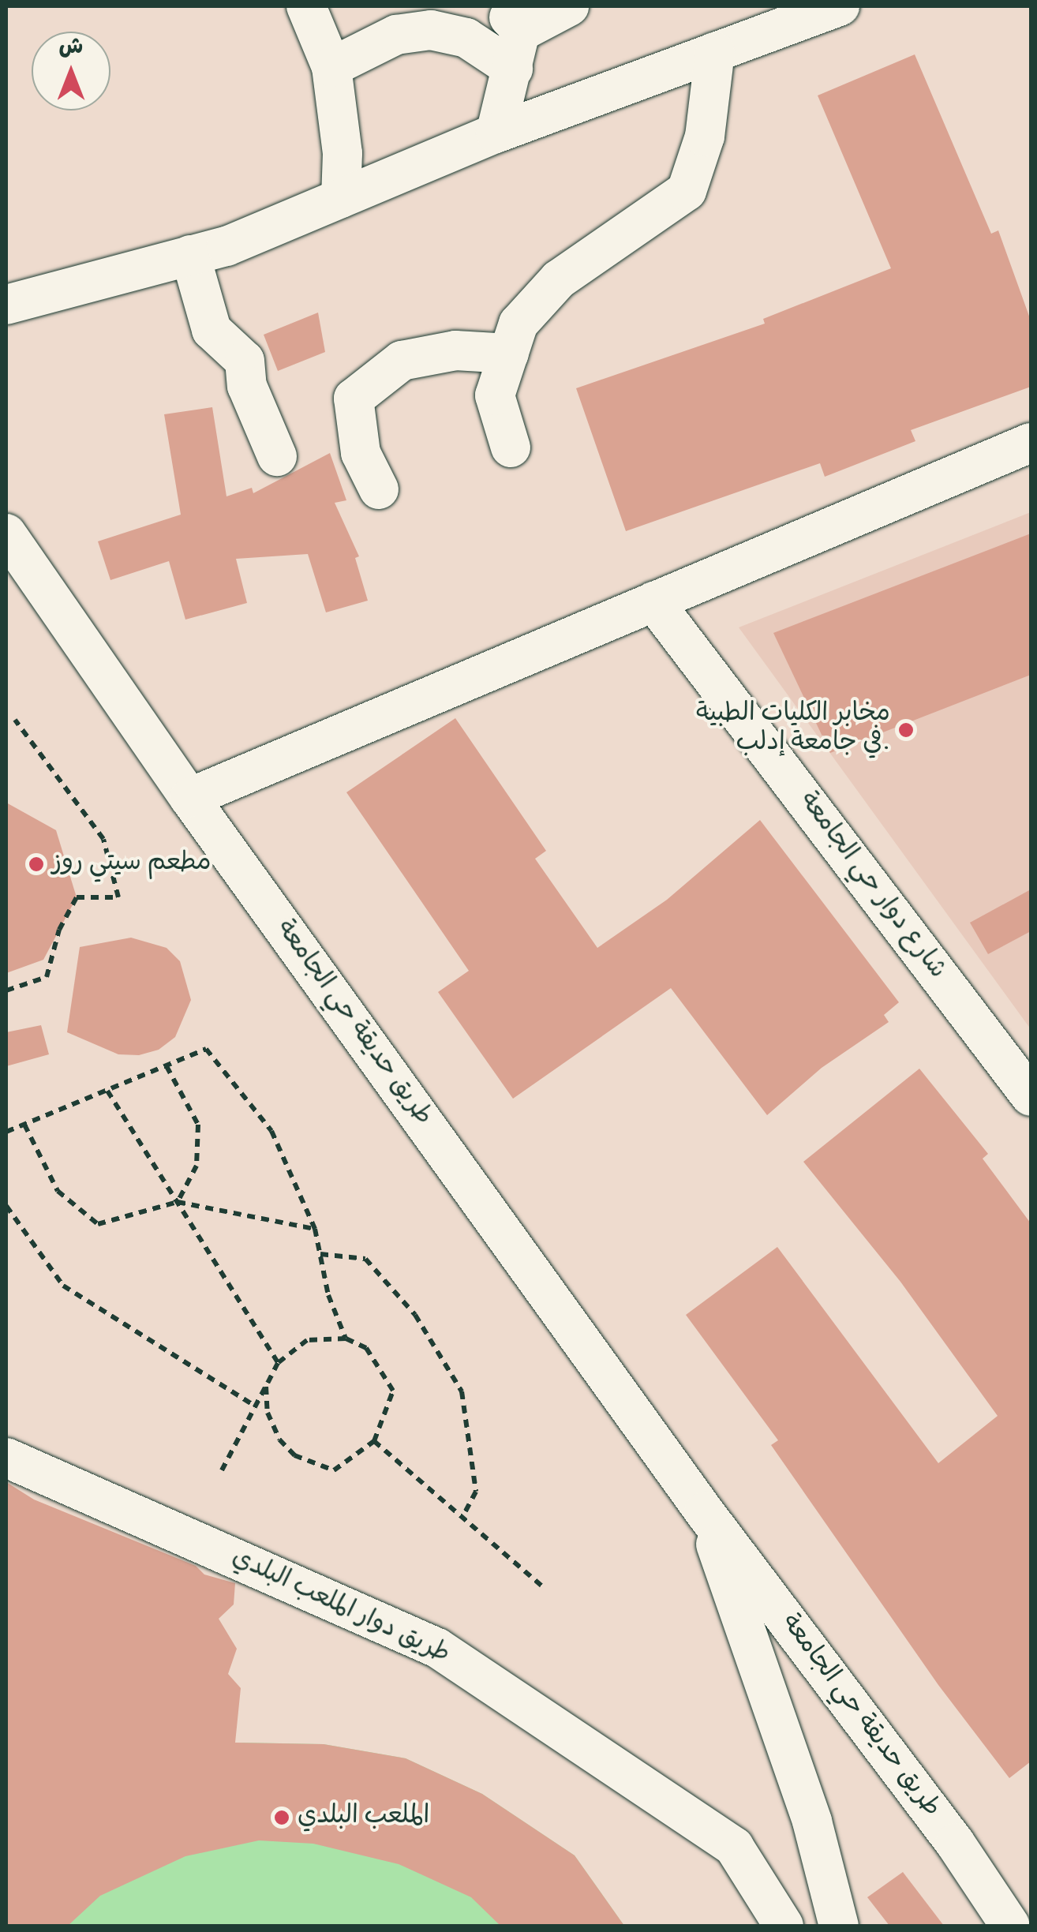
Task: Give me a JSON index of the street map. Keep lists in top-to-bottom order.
{
  "streets": {
    "street": ["شارع دوار حي الجامعة", "طريق حديقة حي الجامعة", "طريق دوار الملعب البلدي"]
  },
  "places": ["مخابر الكليات الطبية في جامعة إدلب.", "مطعم سيتي روز", "الملعب البلدي"],
  "north": "top"
}
